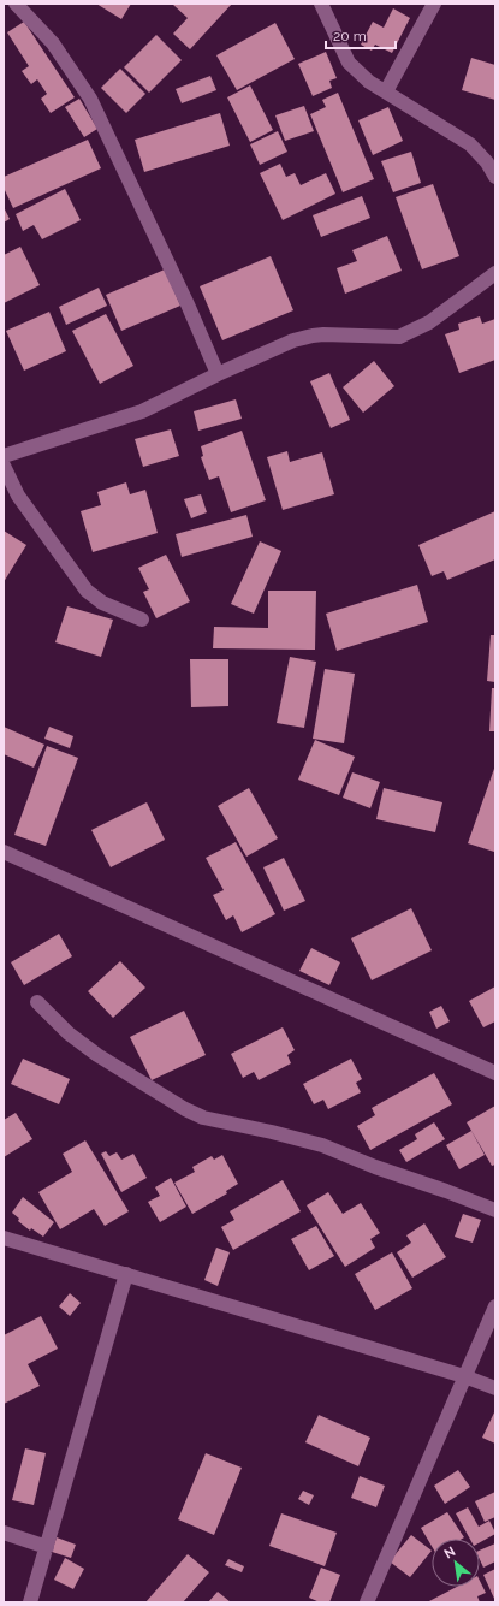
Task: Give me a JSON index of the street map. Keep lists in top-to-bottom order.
{
  "scale_bar": "20 m",
  "north": "top left"
}
